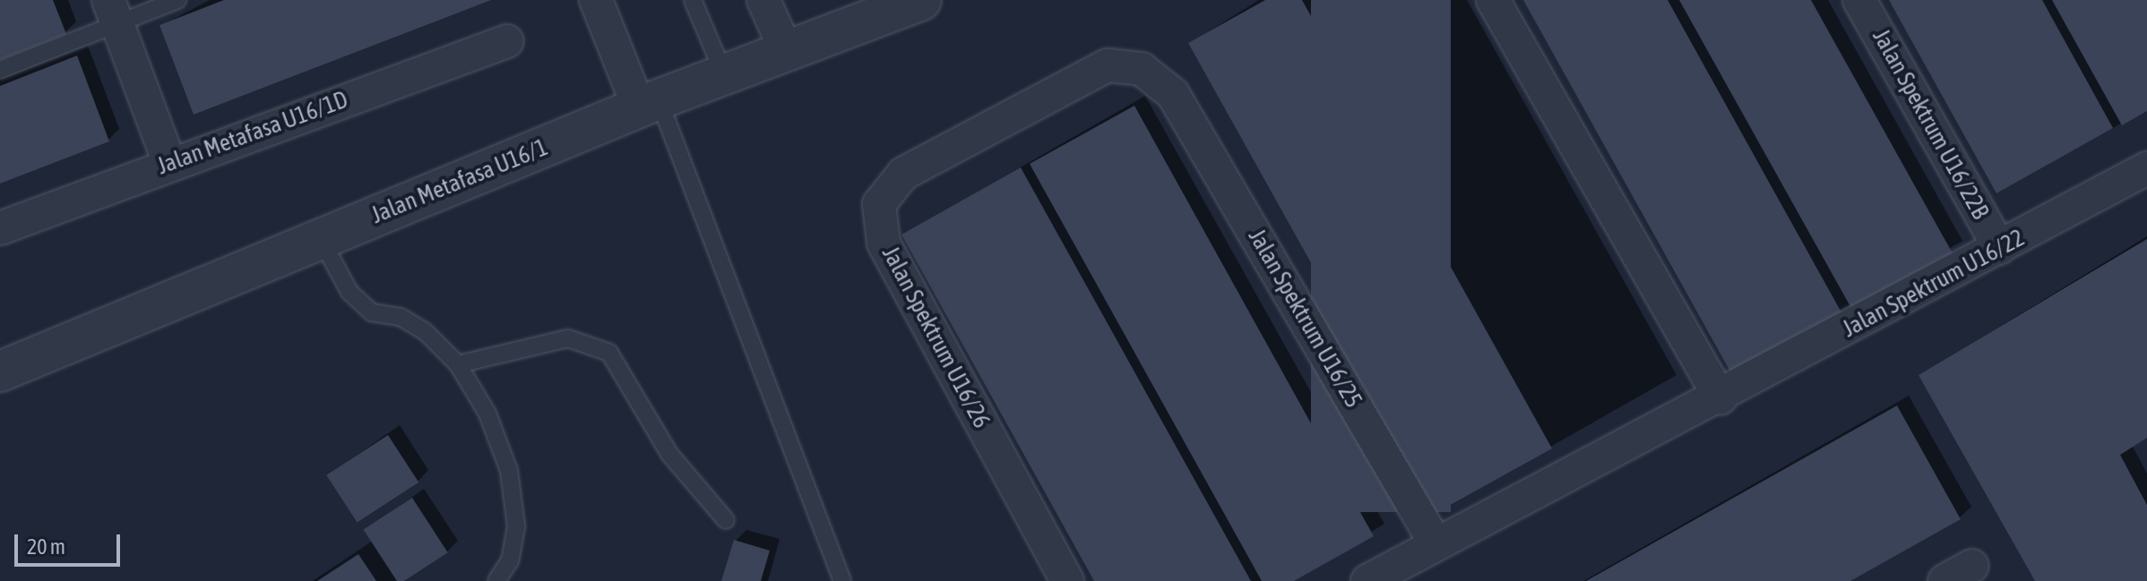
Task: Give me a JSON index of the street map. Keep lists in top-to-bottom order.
{
  "streets": {
    "street": [
      "Jalan Spektrum U16/22B",
      "Jalan Metafasa U16/1D",
      "Jalan Metafasa U16/1",
      "Jalan Spektrum U16/22",
      "Jalan Spektrum U16/25",
      "Jalan Spektrum U16/26"
    ]
  },
  "crossings": [
    ["Jalan Spektrum U16/22B", "Jalan Spektrum U16/22"],
    ["Jalan Spektrum U16/22", "Jalan Spektrum U16/25"],
    ["Jalan Spektrum U16/25", "Jalan Spektrum U16/26"]
  ],
  "scale_bar": "20 m"
}
